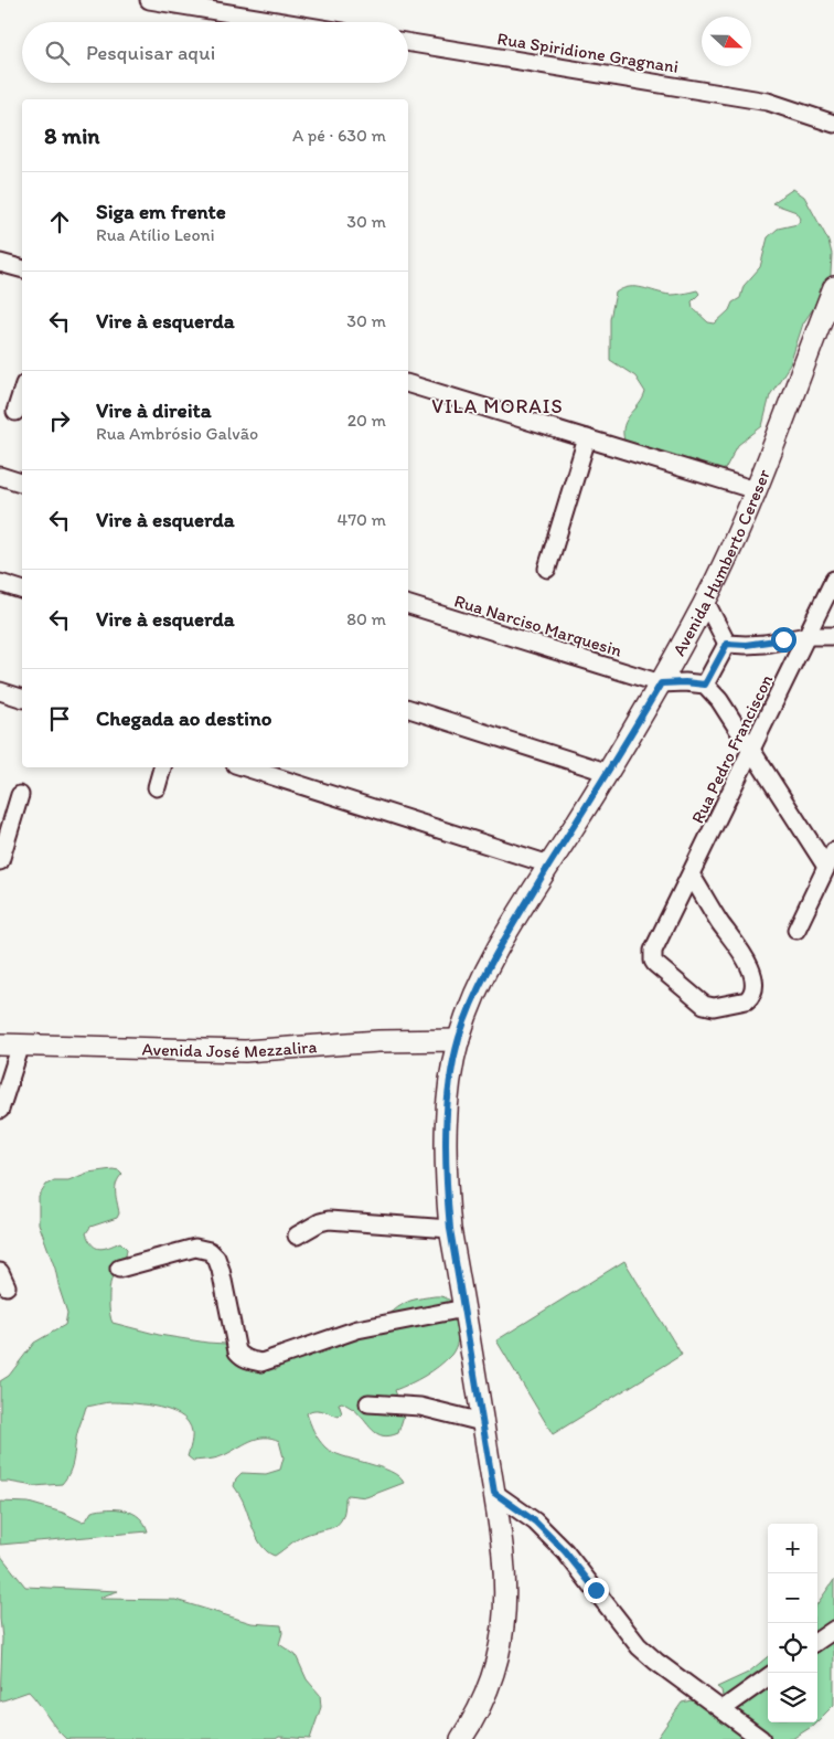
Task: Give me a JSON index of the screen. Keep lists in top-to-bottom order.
{
  "streets": {
    "main road": ["Avenida Humberto Cereser", "Avenida José Mezzalira"],
    "street": ["Rua Spiridione Gragnani", "Rua Narciso Marquesin", "Rua Pedro Franciscon"]
  },
  "crossings": [
    ["Avenida Humberto Cereser", "Rua Narciso Marquesin"],
    ["Avenida Humberto Cereser", "Avenida José Mezzalira"]
  ],
  "districts": ["VILA MORAIS"],
  "north": "right",
  "page": {
    "search": "Pesquisar aqui",
    "heading": ["8 min", "A pé · 630 m"],
    "list": [
      ["Siga em frente", "Rua Atílio Leoni", "30 m"],
      ["Vire à esquerda", "30 m"],
      ["Vire à direita", "Rua Ambrósio Galvão", "20 m"],
      ["Vire à esquerda", "470 m"],
      ["Vire à esquerda", "80 m"],
      "Chegada ao destino"
    ],
    "map_buttons": ["+", "−"]
  }
}
